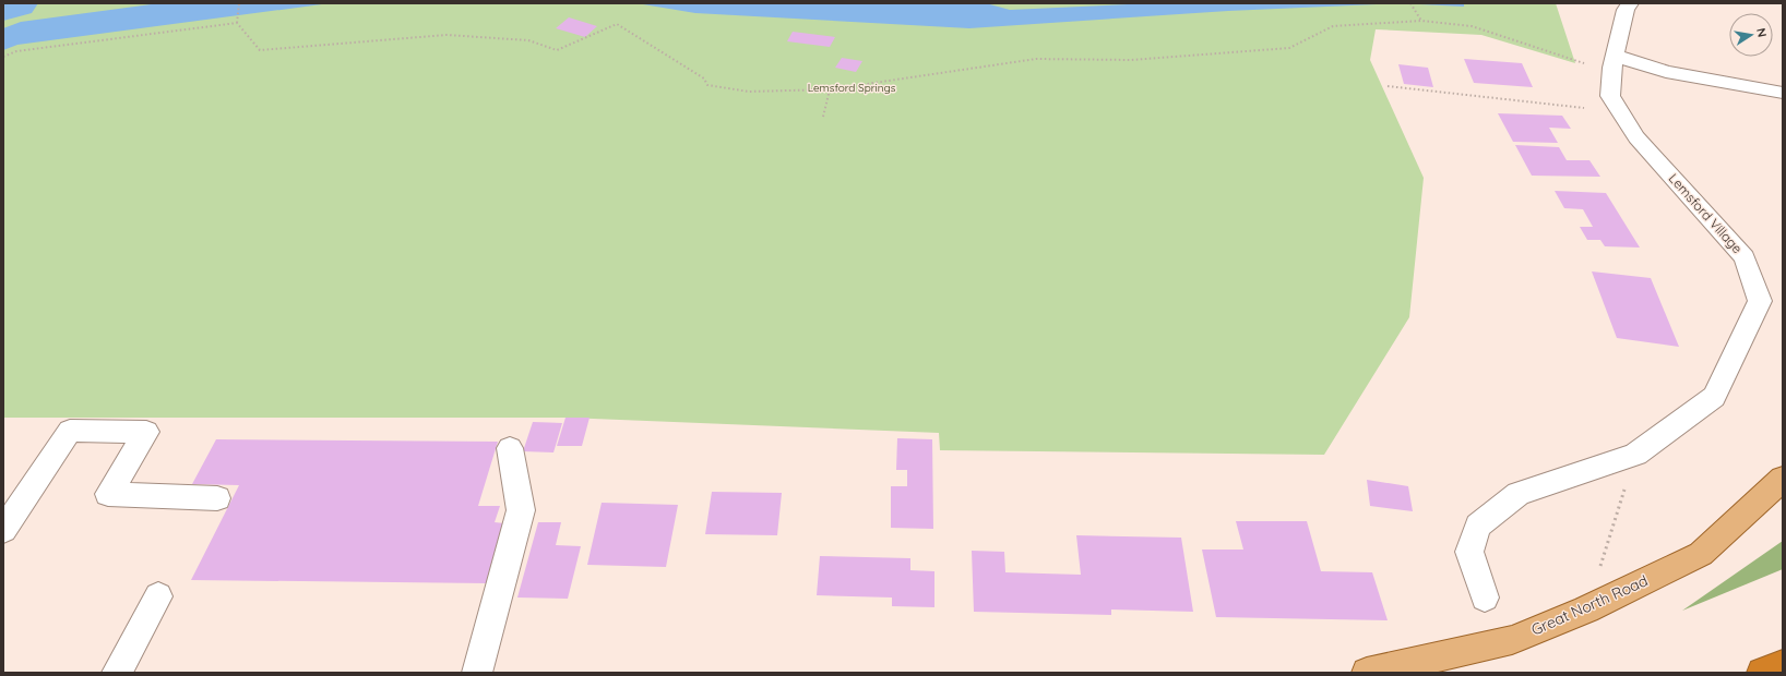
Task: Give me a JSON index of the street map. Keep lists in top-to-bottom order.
{
  "streets": {
    "main road": ["Great North Road"],
    "street": ["Lemsford Village"]
  },
  "parks": ["Lemsford Springs"],
  "north": "right"
}
